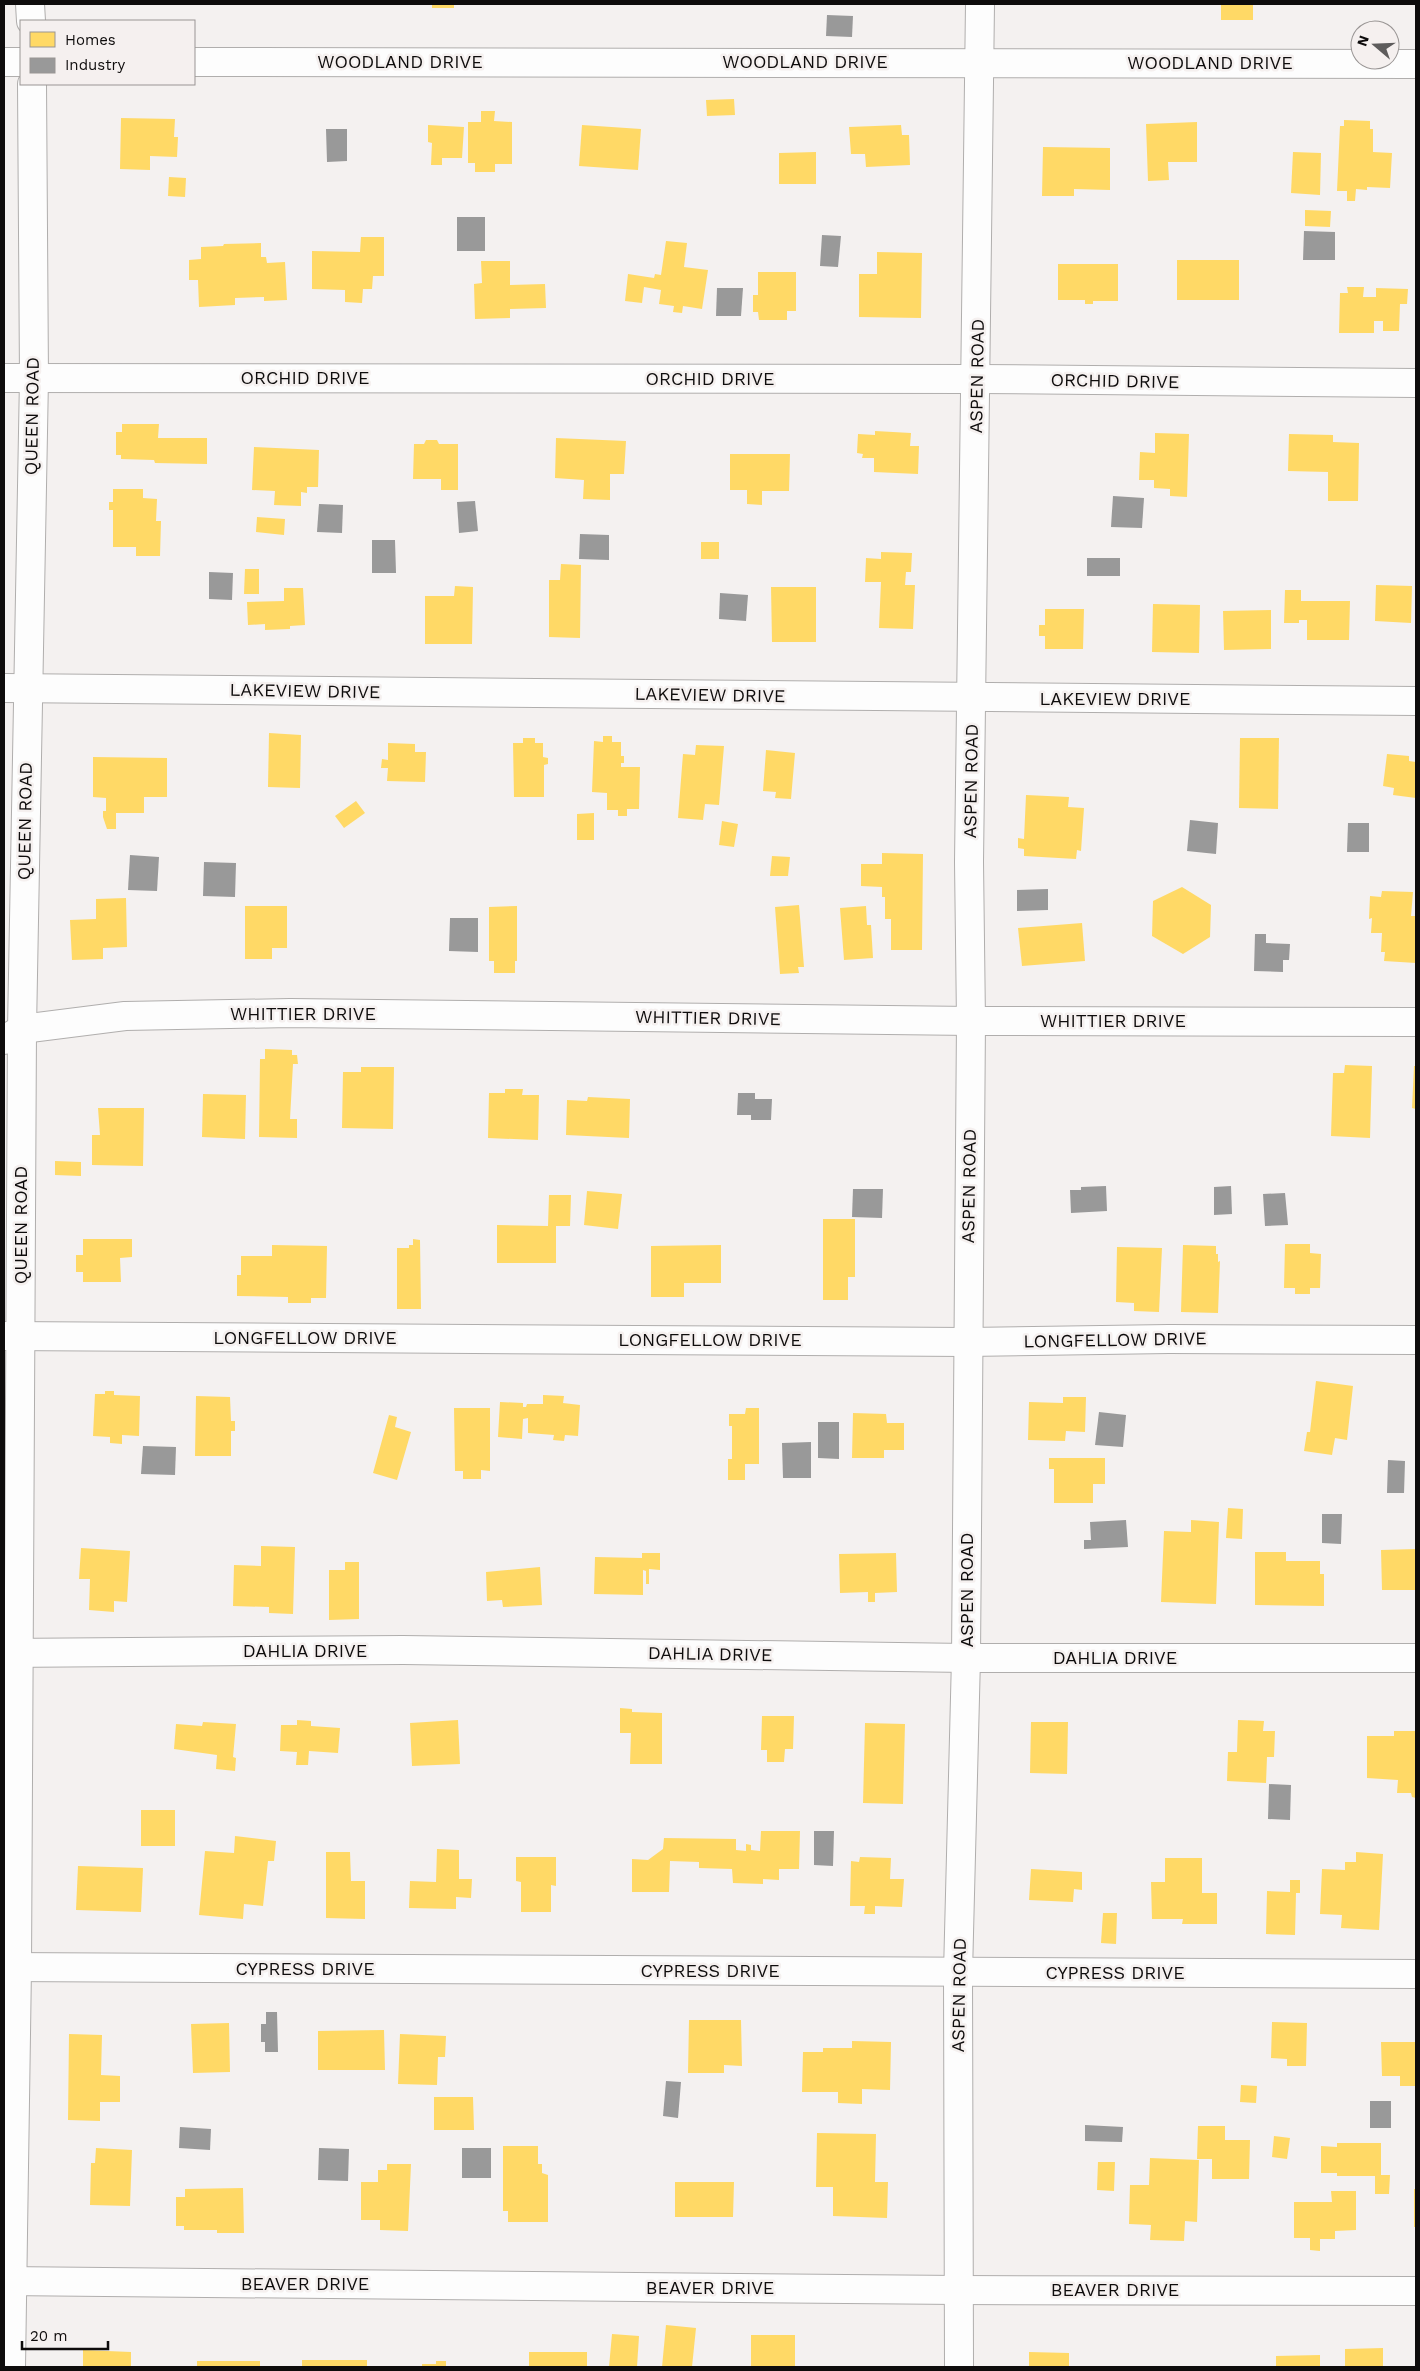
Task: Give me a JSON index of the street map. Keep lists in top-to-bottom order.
{
  "streets": {
    "street": [
      "WOODLAND DRIVE",
      "ASPEN ROAD",
      "ORCHID DRIVE",
      "QUEEN ROAD",
      "LAKEVIEW DRIVE",
      "WHITTIER DRIVE",
      "LONGFELLOW DRIVE",
      "DAHLIA DRIVE",
      "CYPRESS DRIVE",
      "BEAVER DRIVE"
    ]
  },
  "crossings": [
    ["WOODLAND DRIVE", "ASPEN ROAD"],
    ["ASPEN ROAD", "ORCHID DRIVE"],
    ["ASPEN ROAD", "LAKEVIEW DRIVE"],
    ["ASPEN ROAD", "WHITTIER DRIVE"],
    ["ASPEN ROAD", "LONGFELLOW DRIVE"],
    ["ASPEN ROAD", "DAHLIA DRIVE"],
    ["ASPEN ROAD", "CYPRESS DRIVE"],
    ["ASPEN ROAD", "BEAVER DRIVE"],
    ["ORCHID DRIVE", "QUEEN ROAD"],
    ["QUEEN ROAD", "LAKEVIEW DRIVE"],
    ["QUEEN ROAD", "WHITTIER DRIVE"],
    ["QUEEN ROAD", "LONGFELLOW DRIVE"],
    ["QUEEN ROAD", "DAHLIA DRIVE"],
    ["QUEEN ROAD", "CYPRESS DRIVE"],
    ["QUEEN ROAD", "BEAVER DRIVE"]
  ],
  "legend": ["Homes", "Industry"],
  "scale_bar": "20 m",
  "north": "left"
}
